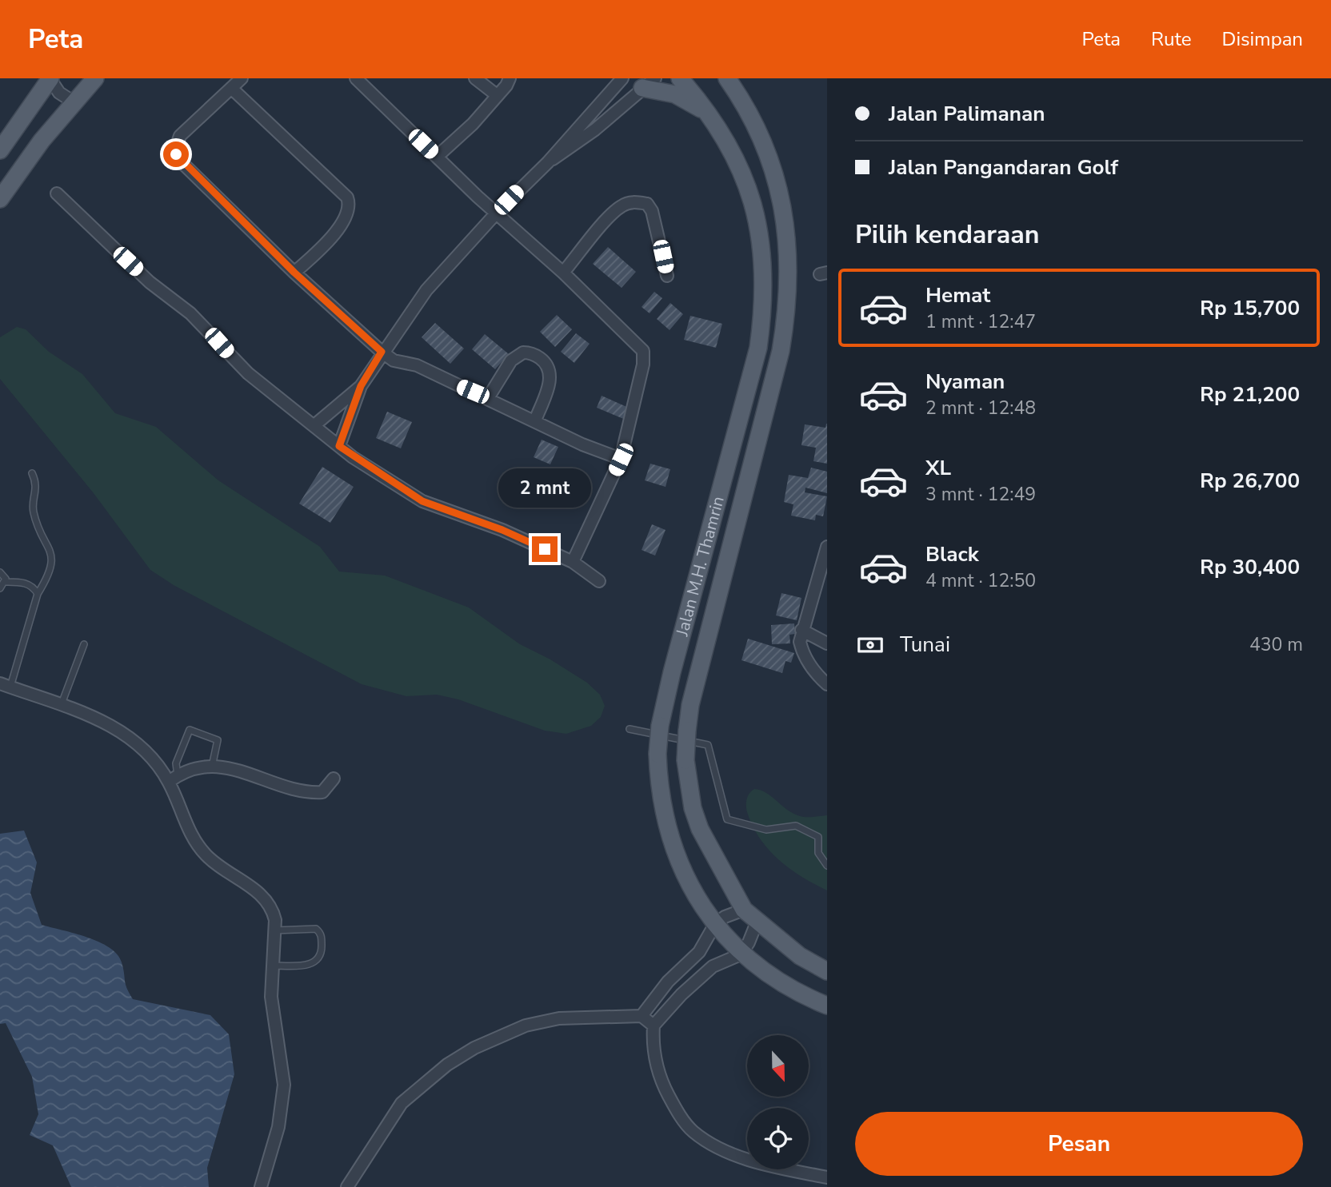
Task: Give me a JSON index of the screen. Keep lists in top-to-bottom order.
{
  "streets": {
    "main road": ["Jalan M.H. Thamrin"]
  },
  "north": "bottom",
  "page": {
    "header": "Peta",
    "nav": ["Peta", "Rute", "Disimpan"],
    "banner": ["Jalan Palimanan", "Jalan Pangandaran Golf"],
    "heading": "Pilih kendaraan",
    "list": [
      {
        "name": "Hemat",
        "note": "1 mnt · 12:47",
        "value": "Rp 15,700"
      },
      {
        "name": "Nyaman",
        "note": "2 mnt · 12:48",
        "value": "Rp 21,200"
      },
      {
        "name": "XL",
        "note": "3 mnt · 12:49",
        "value": "Rp 26,700"
      },
      {
        "name": "Black",
        "note": "4 mnt · 12:50",
        "value": "Rp 30,400"
      }
    ],
    "bubble": "2 mnt",
    "pay": ["Tunai", "430 m"],
    "buttons": "Pesan"
  }
}
